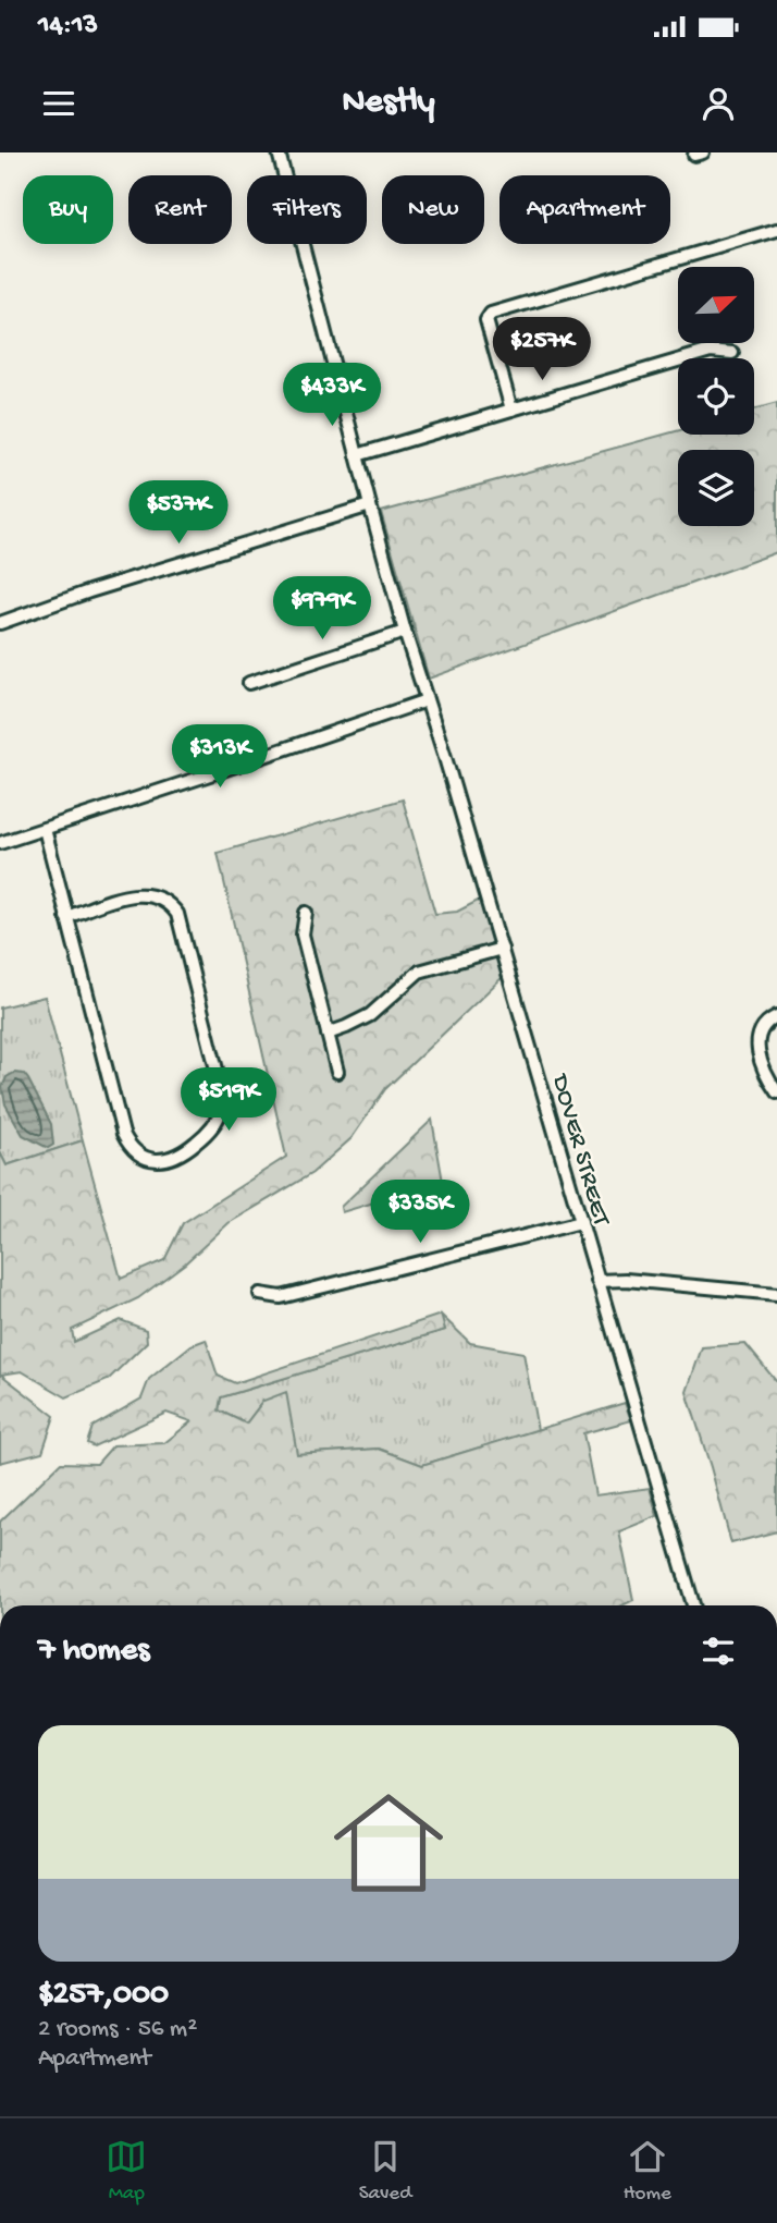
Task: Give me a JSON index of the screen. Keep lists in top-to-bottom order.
{
  "streets": {
    "street": ["DOVER STREET"]
  },
  "north": "top right",
  "page": {
    "status": "14:13",
    "header": "Nestly",
    "chip": [
      "Buy",
      "Rent",
      "Filters",
      "New",
      "Apartment"
    ],
    "price": [
      "$257K",
      "$433K",
      "$537K",
      "$979K",
      "$313K",
      "$519K",
      "$335K"
    ],
    "heading": "7 homes",
    "list": [
      {
        "name": "$257,000",
        "note": "2 rooms · 56 m² · Apartment"
      }
    ],
    "tabs": ["Map", "Saved", "Home"]
  }
}
